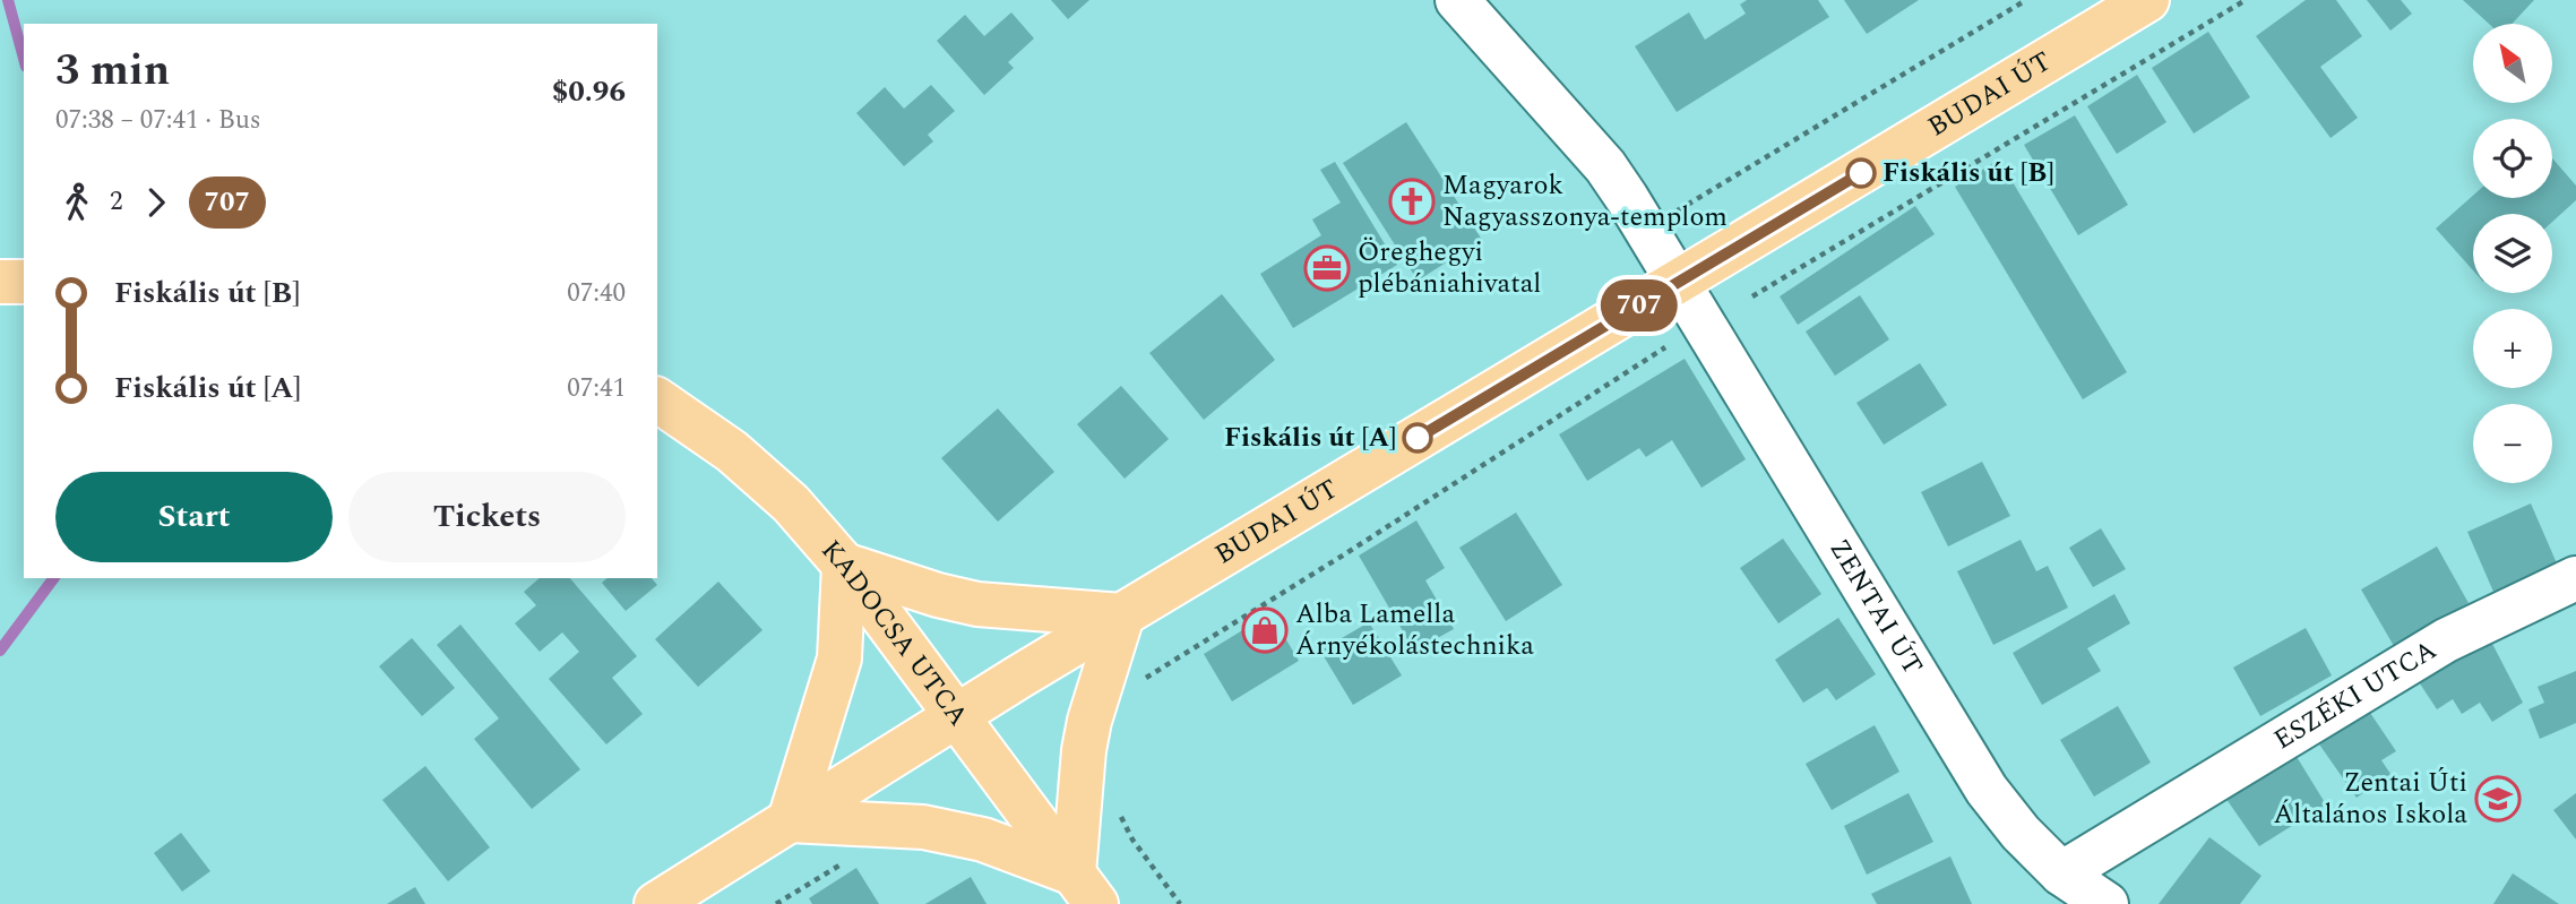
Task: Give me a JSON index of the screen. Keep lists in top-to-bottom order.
{
  "streets": {
    "main road": ["BUDAI ÚT", "KADOCSA UTCA"],
    "street": ["ZENTAI ÚT", "ESZÉKI UTCA"]
  },
  "crossings": [
    ["BUDAI ÚT", "ZENTAI ÚT"],
    ["BUDAI ÚT", "KADOCSA UTCA"],
    ["ZENTAI ÚT", "ESZÉKI UTCA"]
  ],
  "places": {
    "other": ["Fiskális út [B]", "Fiskális út [A]"],
    "church": ["Magyarok Nagyasszonya-templom"],
    "office": ["Öreghegyi plébániahivatal"],
    "shop": ["Alba Lamella Árnyékolástechnika"],
    "school or university": ["Zentai Úti Általános Iskola"]
  },
  "lines": ["bus line 707"],
  "north": "top left",
  "page": {
    "on_map": "707",
    "map_buttons": ["+", "−"],
    "heading": ["3 min", "07:38 – 07:41 · Bus", "$0.96"],
    "legs": ["2", "707"],
    "list": [
      {
        "name": "Fiskális út [B]",
        "value": "07:40"
      },
      {
        "name": "Fiskális út [A]",
        "value": "07:41"
      }
    ],
    "buttons": ["Start", "Tickets"]
  }
}
